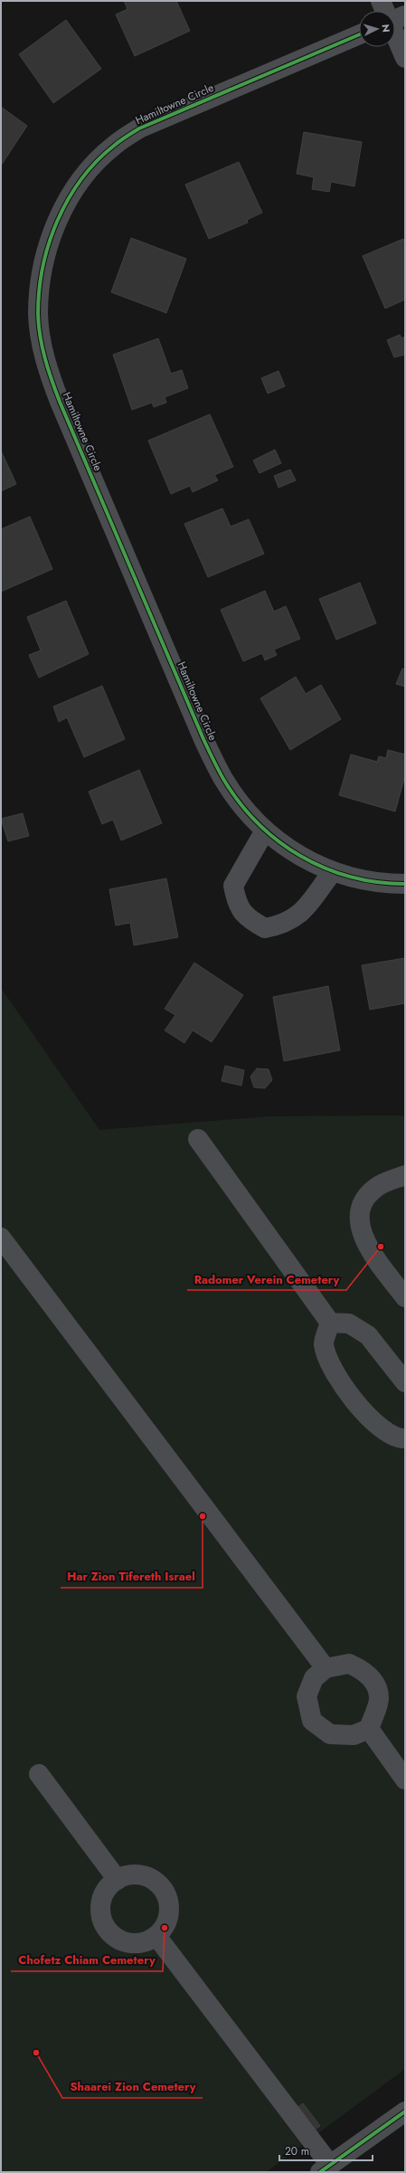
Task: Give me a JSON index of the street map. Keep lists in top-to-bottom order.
{
  "streets": {
    "street": ["Hamiltowne Circle"]
  },
  "places": [
    "Radomer Verein Cemetery",
    "Har Zion Tifereth Israel",
    "Chofetz Chiam Cemetery",
    "Shaarei Zion Cemetery"
  ],
  "scale_bar": "20 m",
  "north": "right"
}
